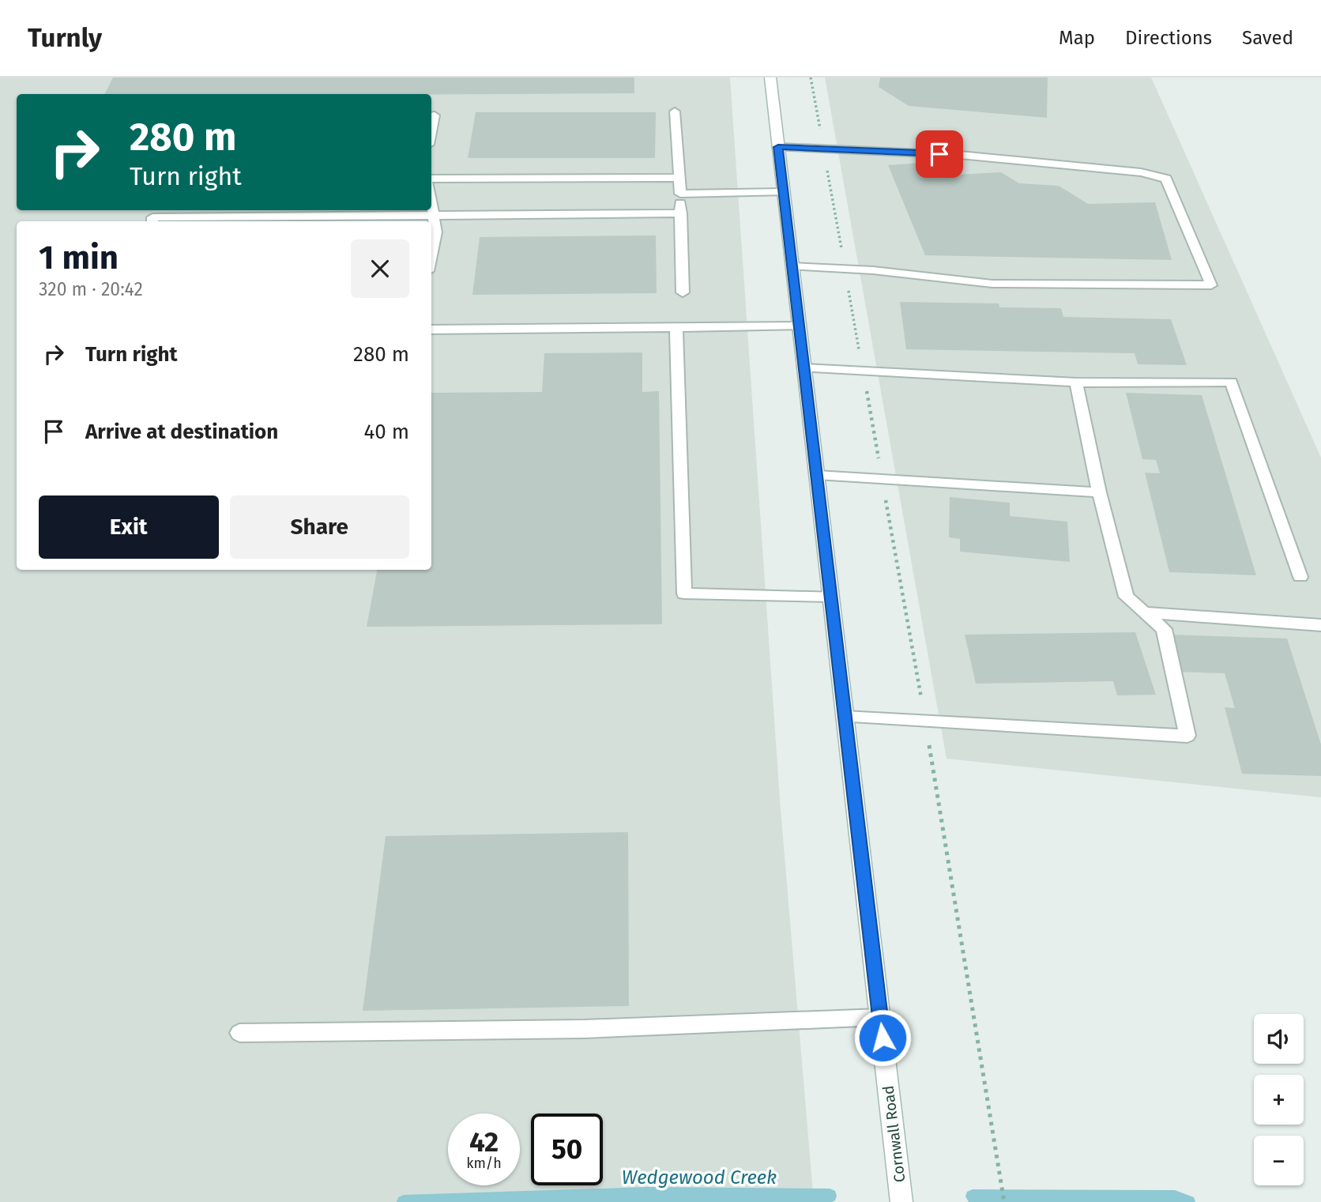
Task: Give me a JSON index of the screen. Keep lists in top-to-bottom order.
{
  "streets": {
    "main road": ["Cornwall Road"]
  },
  "water": ["Wedgewood Creek"],
  "page": {
    "header": "Turnly",
    "nav": ["Map", "Directions", "Saved"],
    "turn": ["280 m", "Turn right"],
    "heading": ["1 min", "320 m · 20:42"],
    "list": [
      {
        "name": "Turn right",
        "value": "280 m"
      },
      {
        "name": "Arrive at destination",
        "value": "40 m"
      }
    ],
    "buttons": ["Exit", "Share"],
    "map_buttons": ["+", "−"],
    "speed": "42 km/h",
    "limit": "50"
  }
}
